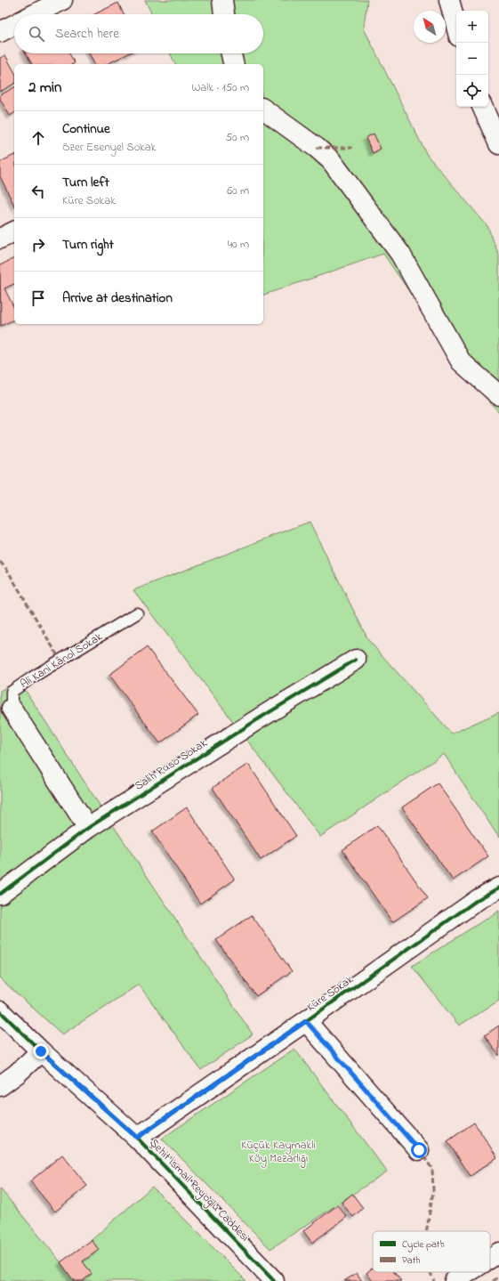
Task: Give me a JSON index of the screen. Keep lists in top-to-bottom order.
{
  "streets": {
    "street": [
      "Ali Kani Kanol Sokak",
      "Salih Ruso Sokak",
      "Küre Sokak",
      "Şehit İsmail Reyoğlu Caddesi"
    ]
  },
  "crossings": [
    ["Ali Kani Kanol Sokak", "Salih Ruso Sokak"],
    ["Küre Sokak", "Şehit İsmail Reyoğlu Caddesi"]
  ],
  "parks": ["Küçük Kaymaklı Köy Mezarlığı"],
  "legend": ["Cycle path", "Path"],
  "north": "top left",
  "page": {
    "map_buttons": ["+", "−"],
    "search": "Search here",
    "heading": ["2 min", "Walk · 150 m"],
    "list": [
      ["Continue", "Özer Esenyel Sokak", "50 m"],
      ["Turn left", "Küre Sokak", "60 m"],
      ["Turn right", "40 m"],
      "Arrive at destination"
    ]
  }
}
